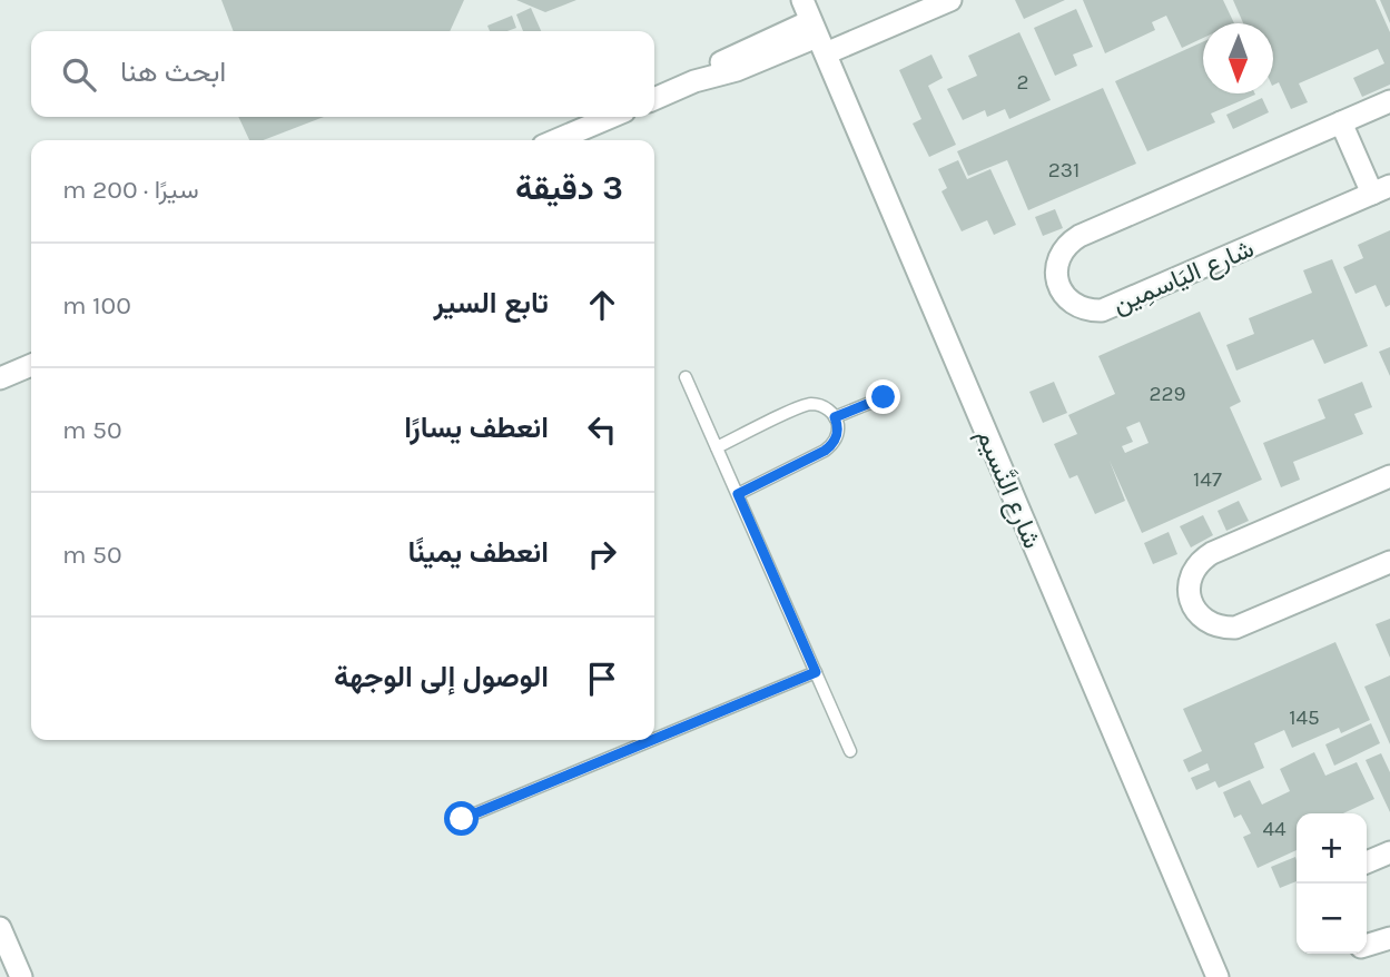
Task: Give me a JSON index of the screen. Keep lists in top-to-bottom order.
{
  "streets": {
    "street": ["شارع اليَاسمِين", "شارع النَّسيم"]
  },
  "house_numbers": [
    "2",
    "231",
    "229",
    "147",
    "145",
    "44"
  ],
  "north": "bottom",
  "page": {
    "search": "ابحث هنا",
    "heading": ["3 دقيقة", "سيرًا · 200 m"],
    "list": [
      ["تابع السير", "100 m"],
      ["انعطف يسارًا", "50 m"],
      ["انعطف يمينًا", "50 m"],
      "الوصول إلى الوجهة"
    ],
    "map_buttons": ["+", "−"]
  }
}
